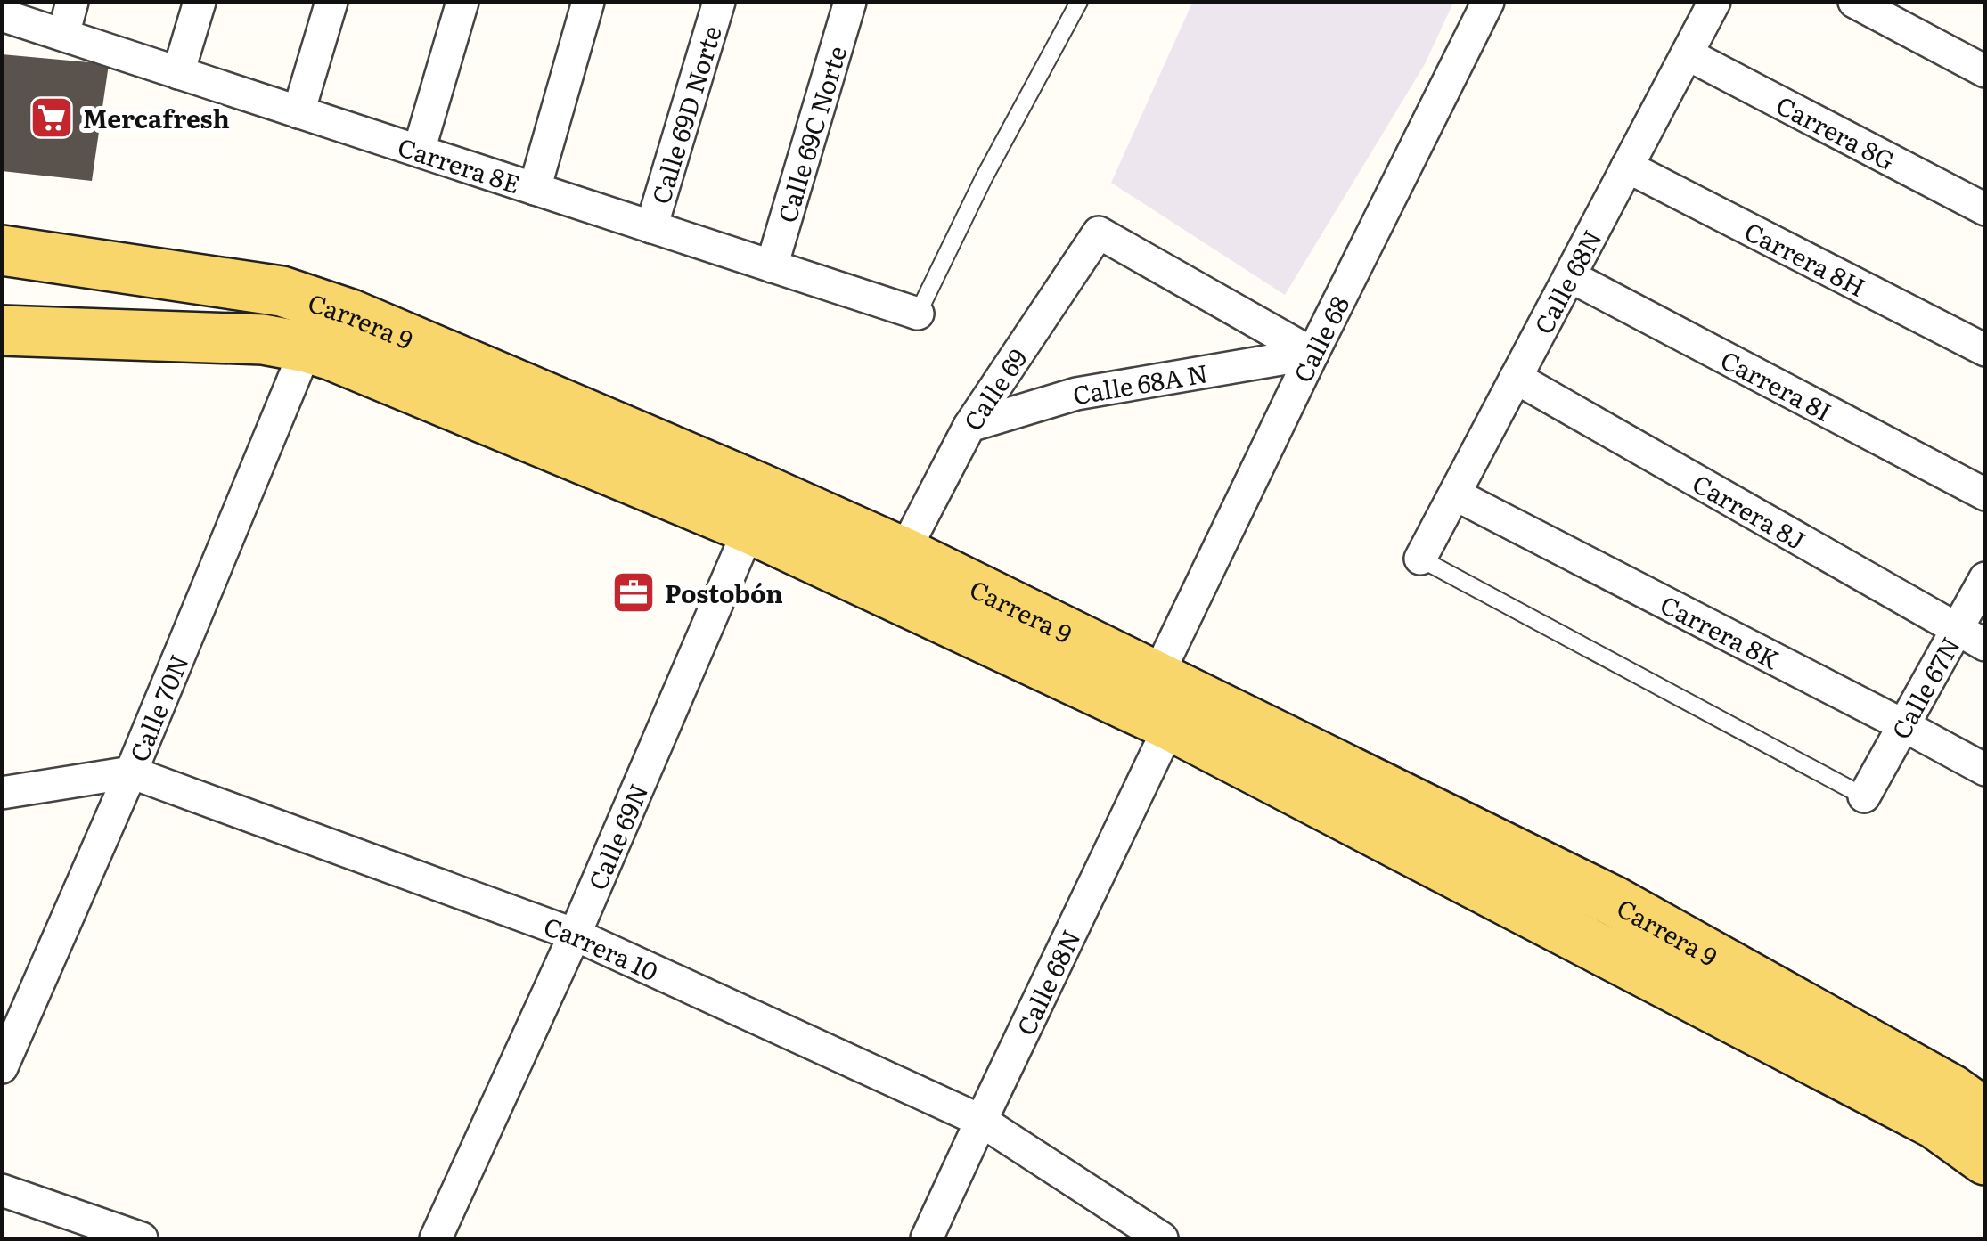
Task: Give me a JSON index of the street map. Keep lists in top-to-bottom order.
{
  "streets": {
    "main road": ["Carrera 9"],
    "street": [
      "Calle 69D Norte",
      "Carrera 8G",
      "Calle 69C Norte",
      "Carrera 8E",
      "Carrera 8H",
      "Calle 68N",
      "Calle 68",
      "Calle 68A N",
      "Carrera 8I",
      "Calle 69",
      "Carrera 8J",
      "Carrera 8K",
      "Calle 67N",
      "Calle 70N",
      "Calle 69N",
      "Carrera 10"
    ]
  },
  "crossings": [
    ["Calle 69D Norte", "Carrera 8E"],
    ["Carrera 8G", "Calle 68N"],
    ["Calle 69C Norte", "Carrera 8E"],
    ["Carrera 8H", "Calle 68N"],
    ["Calle 68N", "Carrera 9"],
    ["Calle 68N", "Carrera 8I"],
    ["Calle 68N", "Carrera 8J"],
    ["Calle 68N", "Carrera 8K"],
    ["Calle 68N", "Carrera 10"],
    ["Carrera 9", "Calle 68"],
    ["Carrera 9", "Calle 69"],
    ["Carrera 9", "Calle 70N"],
    ["Carrera 9", "Calle 69N"],
    ["Calle 68", "Calle 68A N"],
    ["Calle 68", "Calle 69"],
    ["Calle 68A N", "Calle 69"],
    ["Carrera 8J", "Calle 67N"],
    ["Carrera 8K", "Calle 67N"],
    ["Calle 70N", "Carrera 10"],
    ["Calle 69N", "Carrera 10"]
  ],
  "places": {
    "supermarket": ["Mercafresh"],
    "office": ["Postobón"]
  }
}
